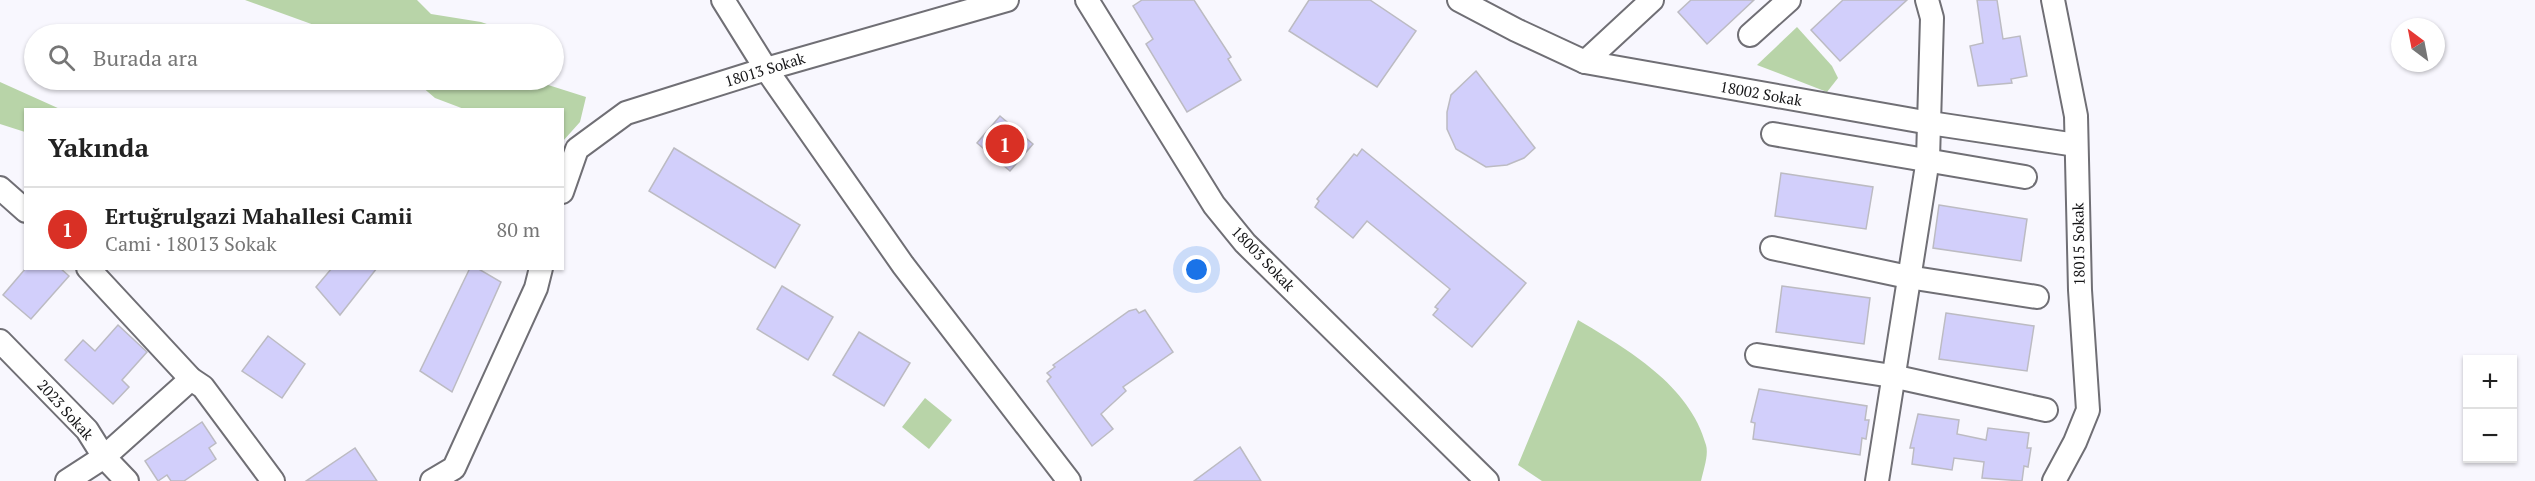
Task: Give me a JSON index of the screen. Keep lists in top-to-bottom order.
{
  "streets": {
    "street": [
      "18013 Sokak",
      "18002 Sokak",
      "18015 Sokak",
      "18003 Sokak",
      "2023 Sokak"
    ]
  },
  "crossings": [
    ["18002 Sokak", "18015 Sokak"]
  ],
  "north": "top left",
  "page": {
    "search": "Burada ara",
    "heading": "Yakında",
    "pins": "1",
    "list": [
      {
        "mark": "1",
        "name": "Ertuğrulgazi Mahallesi Camii",
        "note": "Cami · 18013 Sokak",
        "value": "80 m"
      }
    ],
    "map_buttons": ["+", "−"]
  }
}
